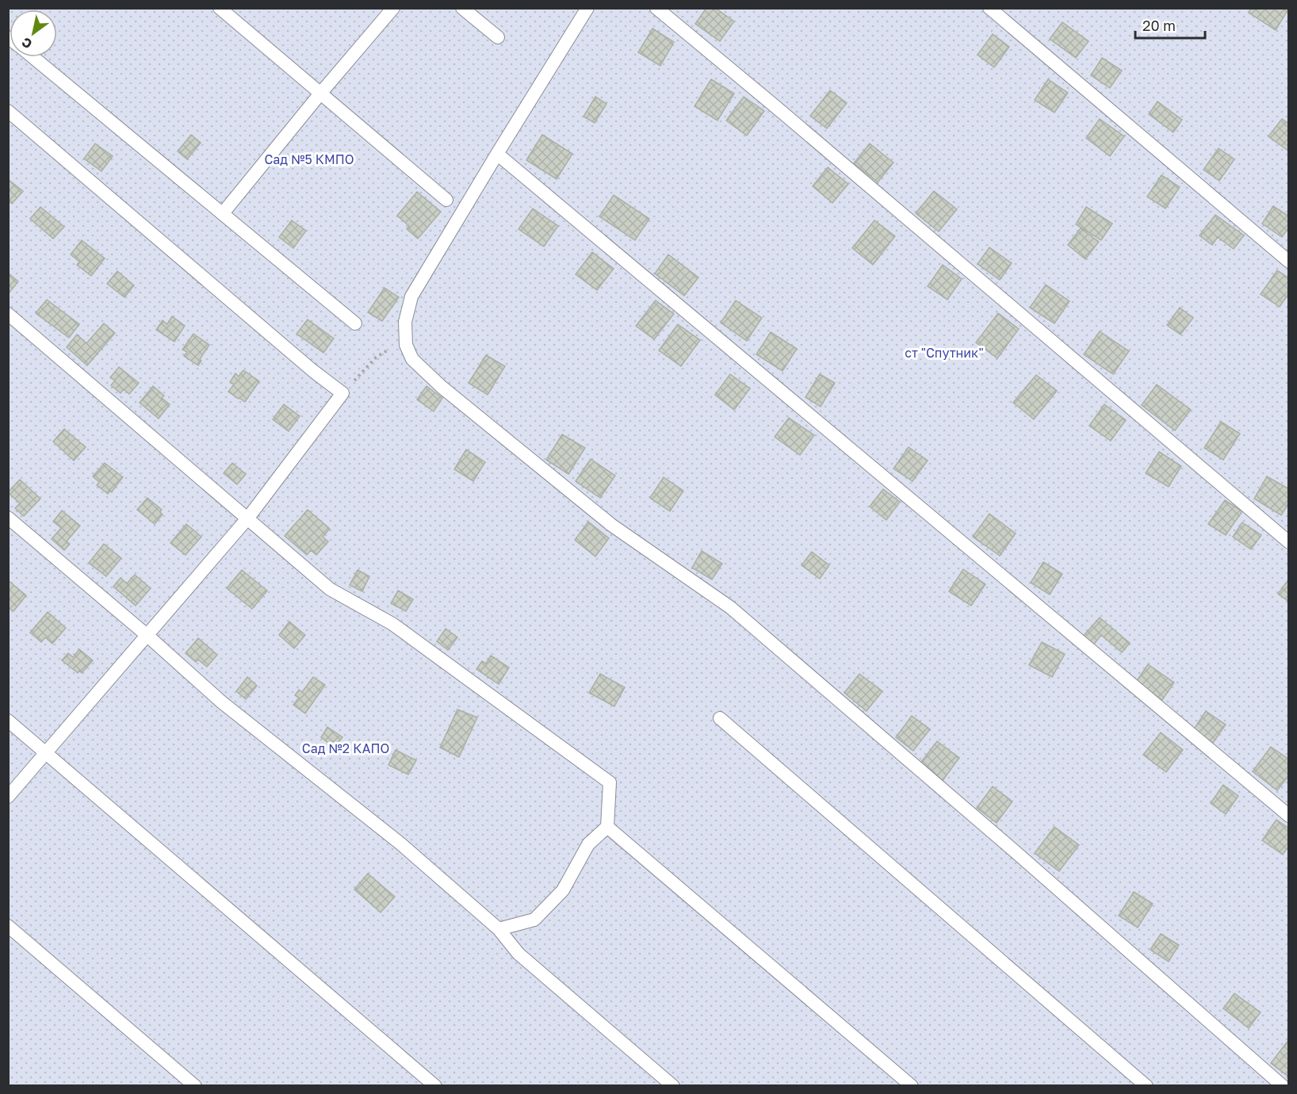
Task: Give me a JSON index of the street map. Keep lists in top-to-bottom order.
{
  "parks": ["Сад №5 КМПО", "ст \"Спутник\"", "Сад №2 КАПО"],
  "scale_bar": "20 m",
  "north": "bottom left"
}
